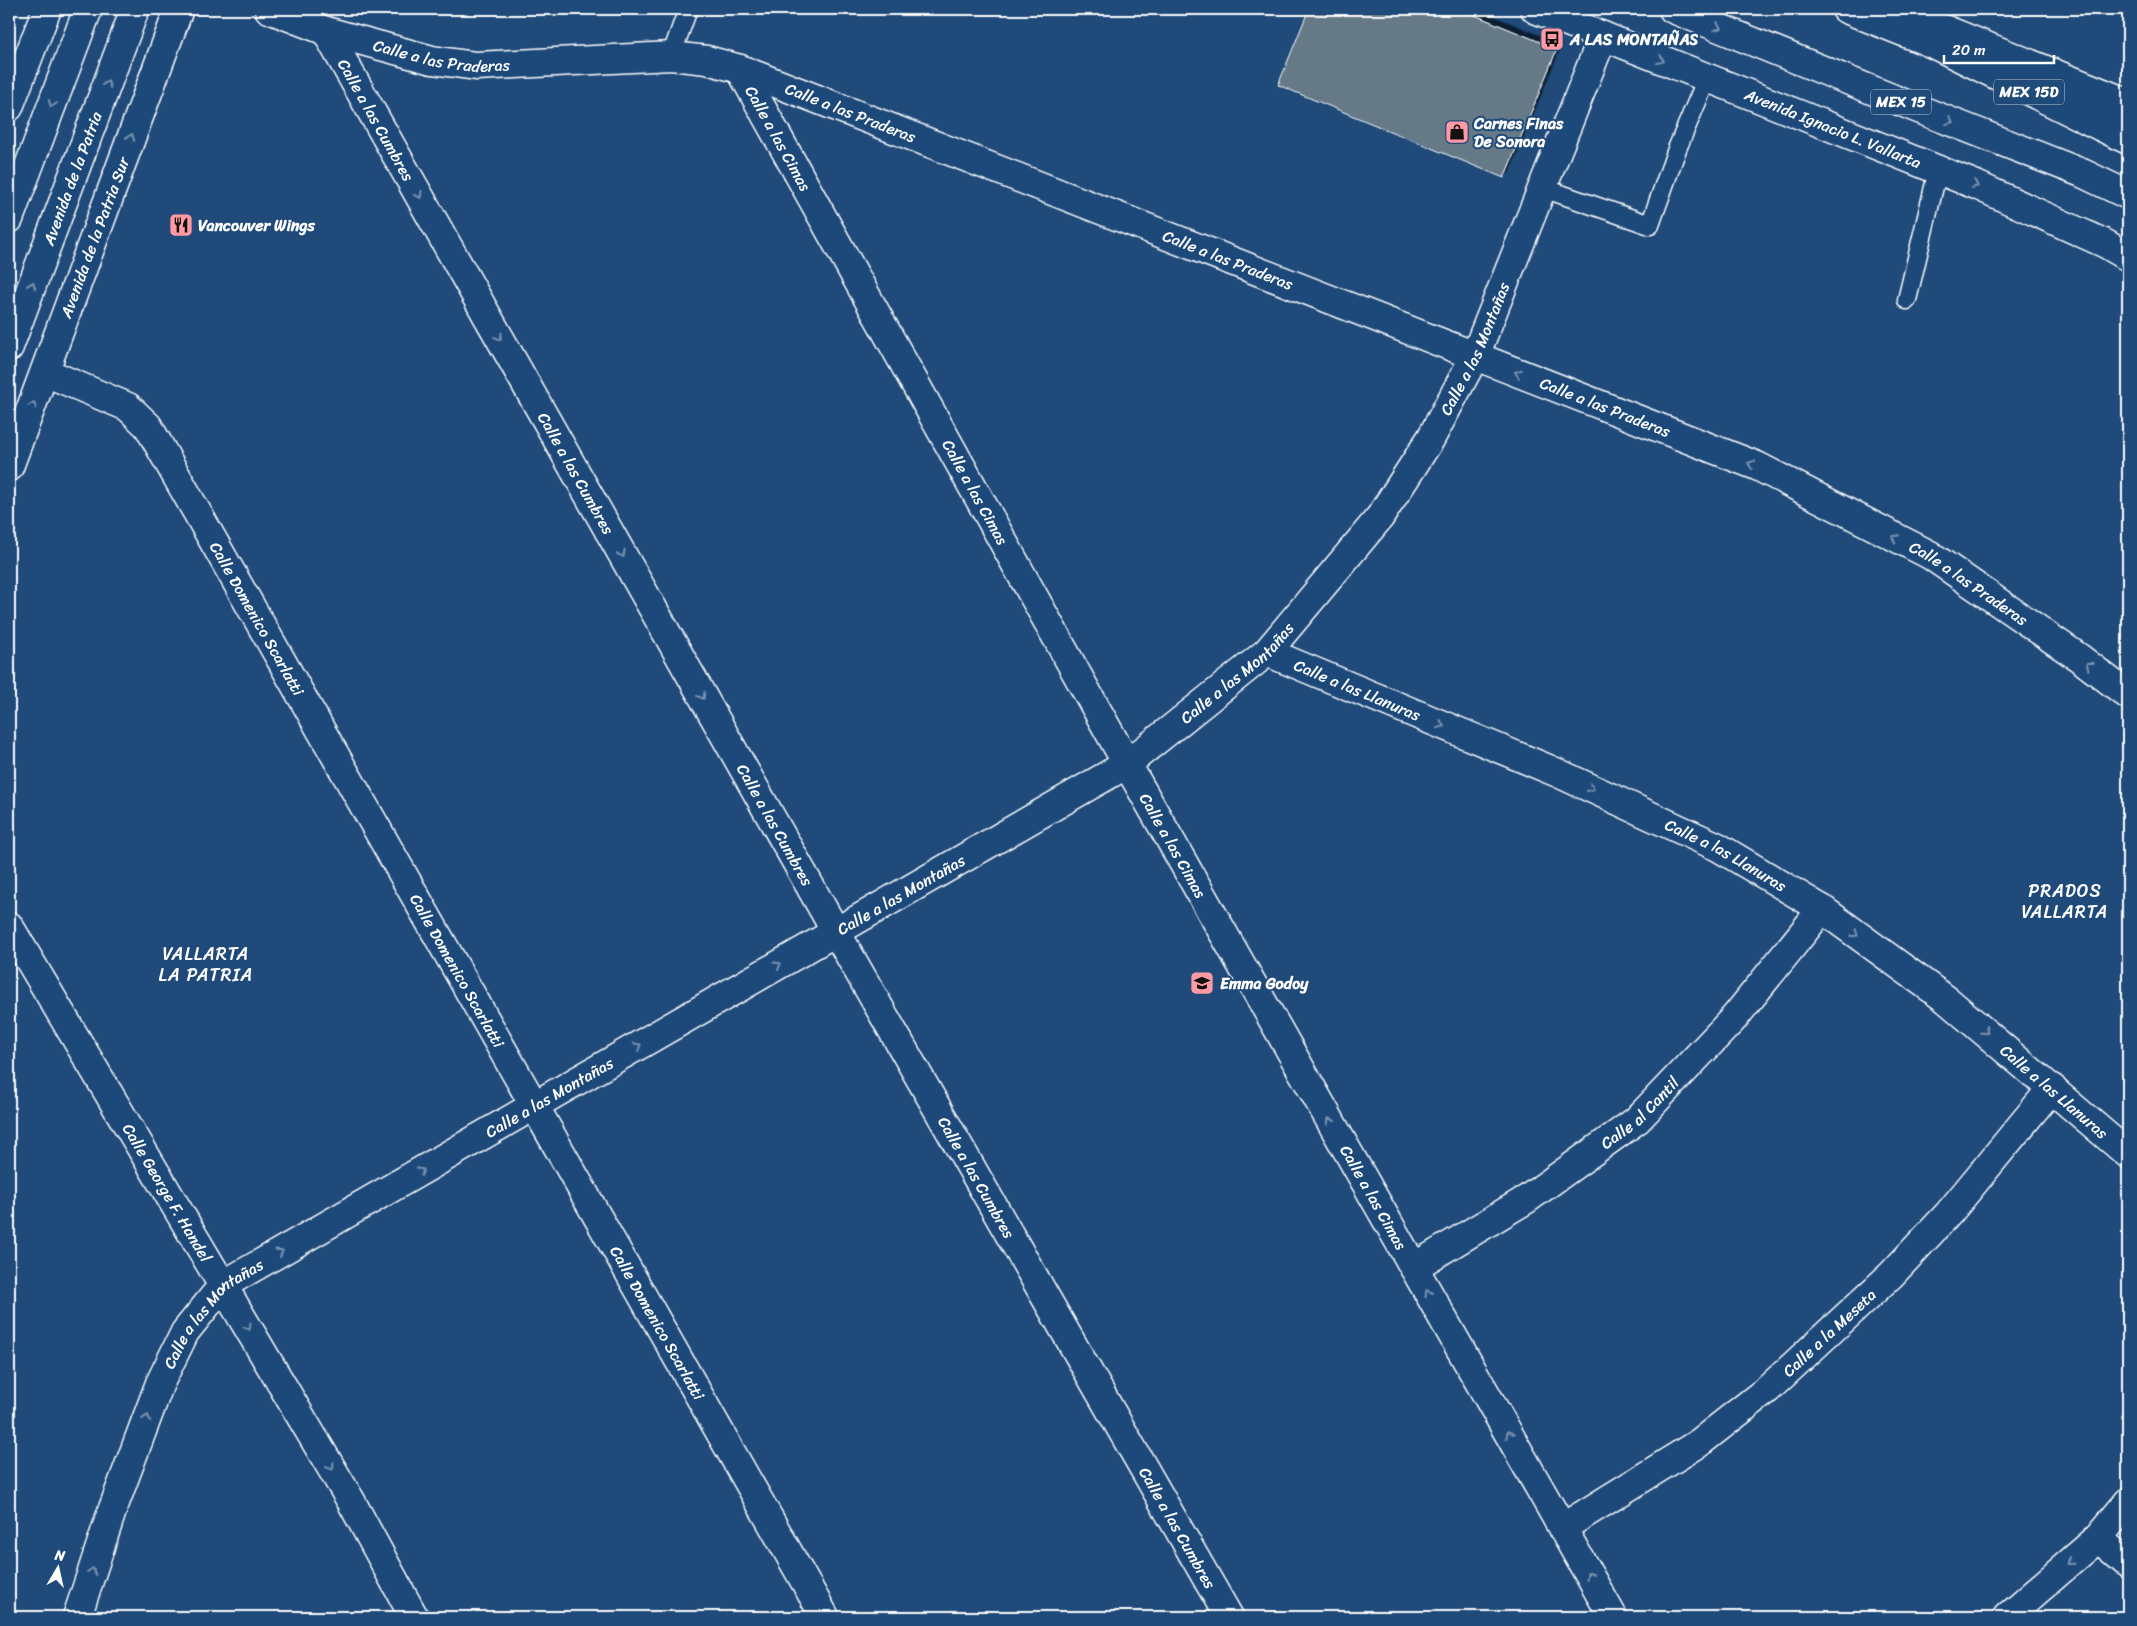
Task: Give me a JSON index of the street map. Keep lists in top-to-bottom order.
{
  "streets": {
    "main road": [
      "Calle a las Praderas",
      "MEX 15D",
      "MEX 15",
      "Calle a las Cumbres",
      "Avenida Ignacio L. Vallarta",
      "Calle a las Cimas",
      "Avenida de la Patria",
      "Avenida de la Patria Sur",
      "Calle a las Montañas",
      "Calle Domenico Scarlatti",
      "Calle a las Llanuras",
      "Calle al Cantil",
      "Calle George F. Handel",
      "Calle a la Meseta"
    ]
  },
  "crossings": [
    ["Calle a las Praderas", "Calle a las Cumbres"],
    ["Calle a las Praderas", "Calle a las Cimas"],
    ["Calle a las Praderas", "Calle a las Montañas"],
    ["Calle a las Cumbres", "Calle a las Montañas"],
    ["Avenida Ignacio L. Vallarta", "Calle a las Montañas"],
    ["Calle a las Cimas", "Calle a las Montañas"],
    ["Calle a las Cimas", "Calle al Cantil"],
    ["Calle a las Cimas", "Calle a la Meseta"],
    ["Avenida de la Patria Sur", "Calle Domenico Scarlatti"],
    ["Calle a las Montañas", "Calle Domenico Scarlatti"],
    ["Calle a las Montañas", "Calle a las Llanuras"],
    ["Calle a las Montañas", "Calle George F. Handel"],
    ["Calle a las Llanuras", "Calle al Cantil"],
    ["Calle a las Llanuras", "Calle a la Meseta"]
  ],
  "one_way": [
    "Calle a las Praderas",
    "Calle a las Cumbres",
    "Calle a las Cimas",
    "Calle a las Montañas",
    "Calle a las Llanuras",
    "Calle George F. Handel"
  ],
  "districts": ["PRADOS VALLARTA", "VALLARTA LA PATRIA"],
  "places": {
    "bus stop": ["A LAS MONTAÑAS"],
    "shop": ["Carnes Finas De Sonora"],
    "restaurant": ["Vancouver Wings"],
    "school or university": ["Emma Godoy"]
  },
  "scale_bar": "20 m",
  "north": "top"
}
